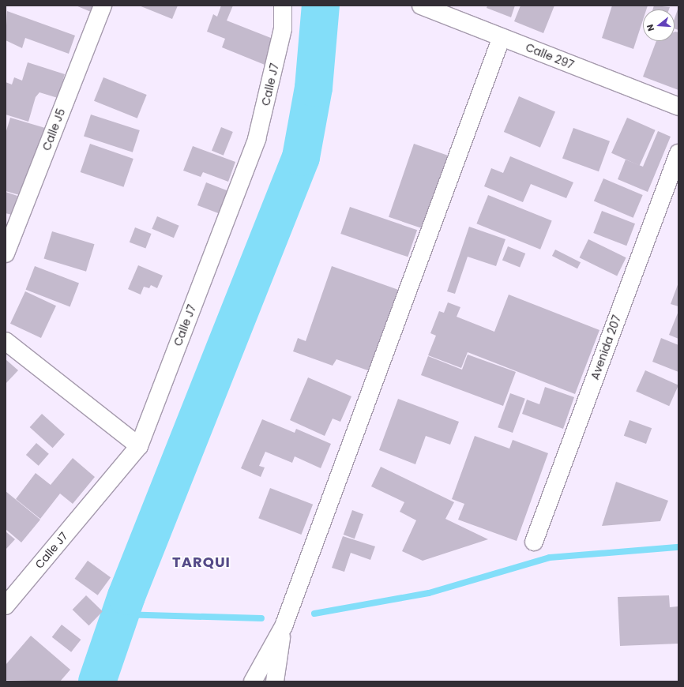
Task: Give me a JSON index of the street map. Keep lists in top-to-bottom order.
{
  "streets": {
    "street": [
      "Calle 297",
      "Calle J7",
      "Calle J5",
      "Avenida 207"
    ]
  },
  "districts": ["TARQUI"],
  "north": "left"
}
